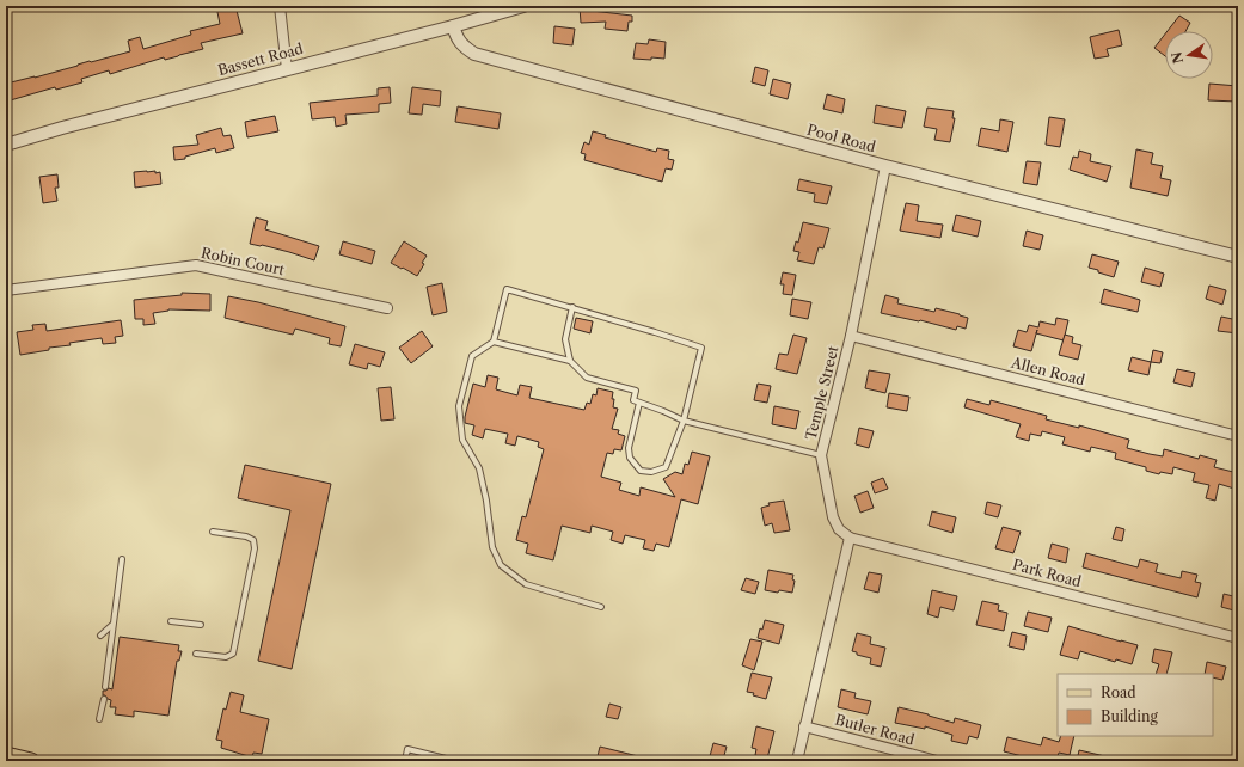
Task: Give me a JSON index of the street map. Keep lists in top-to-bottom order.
{
  "streets": {
    "street": [
      "Bassett Road",
      "Pool Road",
      "Robin Court",
      "Allen Road",
      "Temple Street",
      "Park Road",
      "Butler Road"
    ]
  },
  "crossings": [
    ["Bassett Road", "Pool Road"],
    ["Pool Road", "Temple Street"],
    ["Allen Road", "Temple Street"],
    ["Temple Street", "Park Road"]
  ],
  "legend": ["Road", "Building"],
  "north": "left"
}
